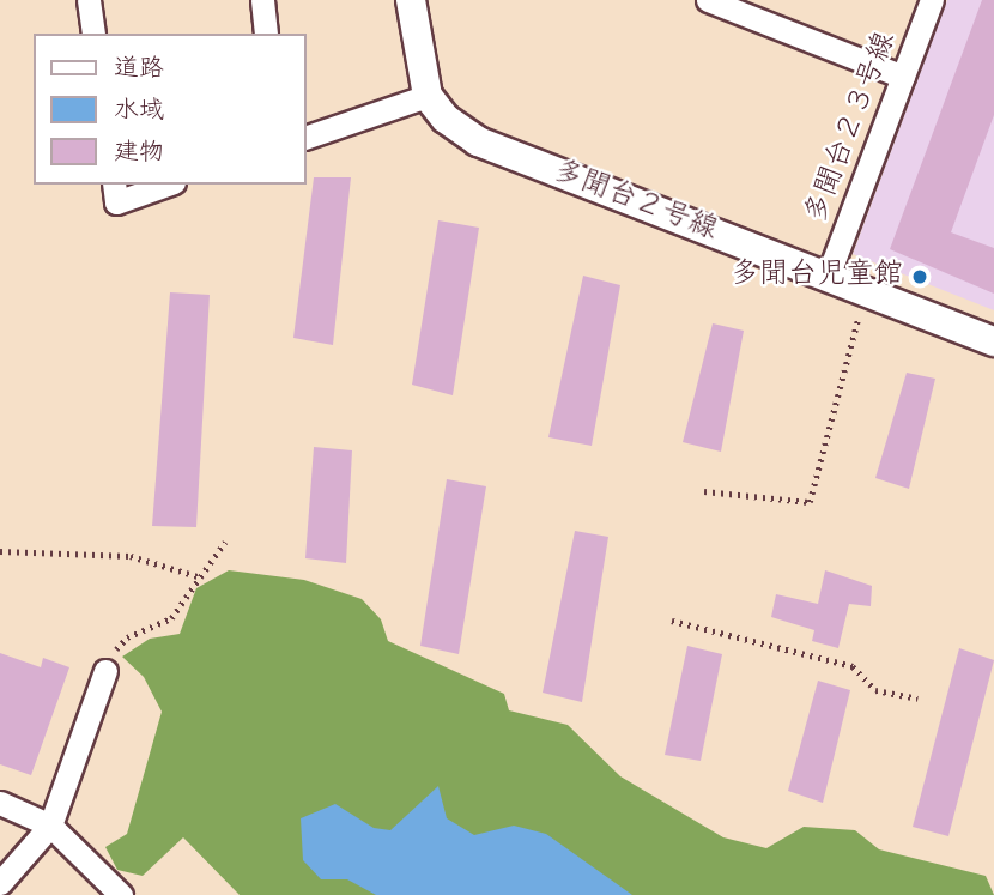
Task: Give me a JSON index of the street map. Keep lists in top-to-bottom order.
{
  "streets": {
    "street": ["多聞台２３号線", "多聞台２号線"]
  },
  "crossings": [
    ["多聞台２３号線", "多聞台２号線"]
  ],
  "places": ["多聞台児童館"],
  "legend": ["道路", "水域", "建物"]
}
